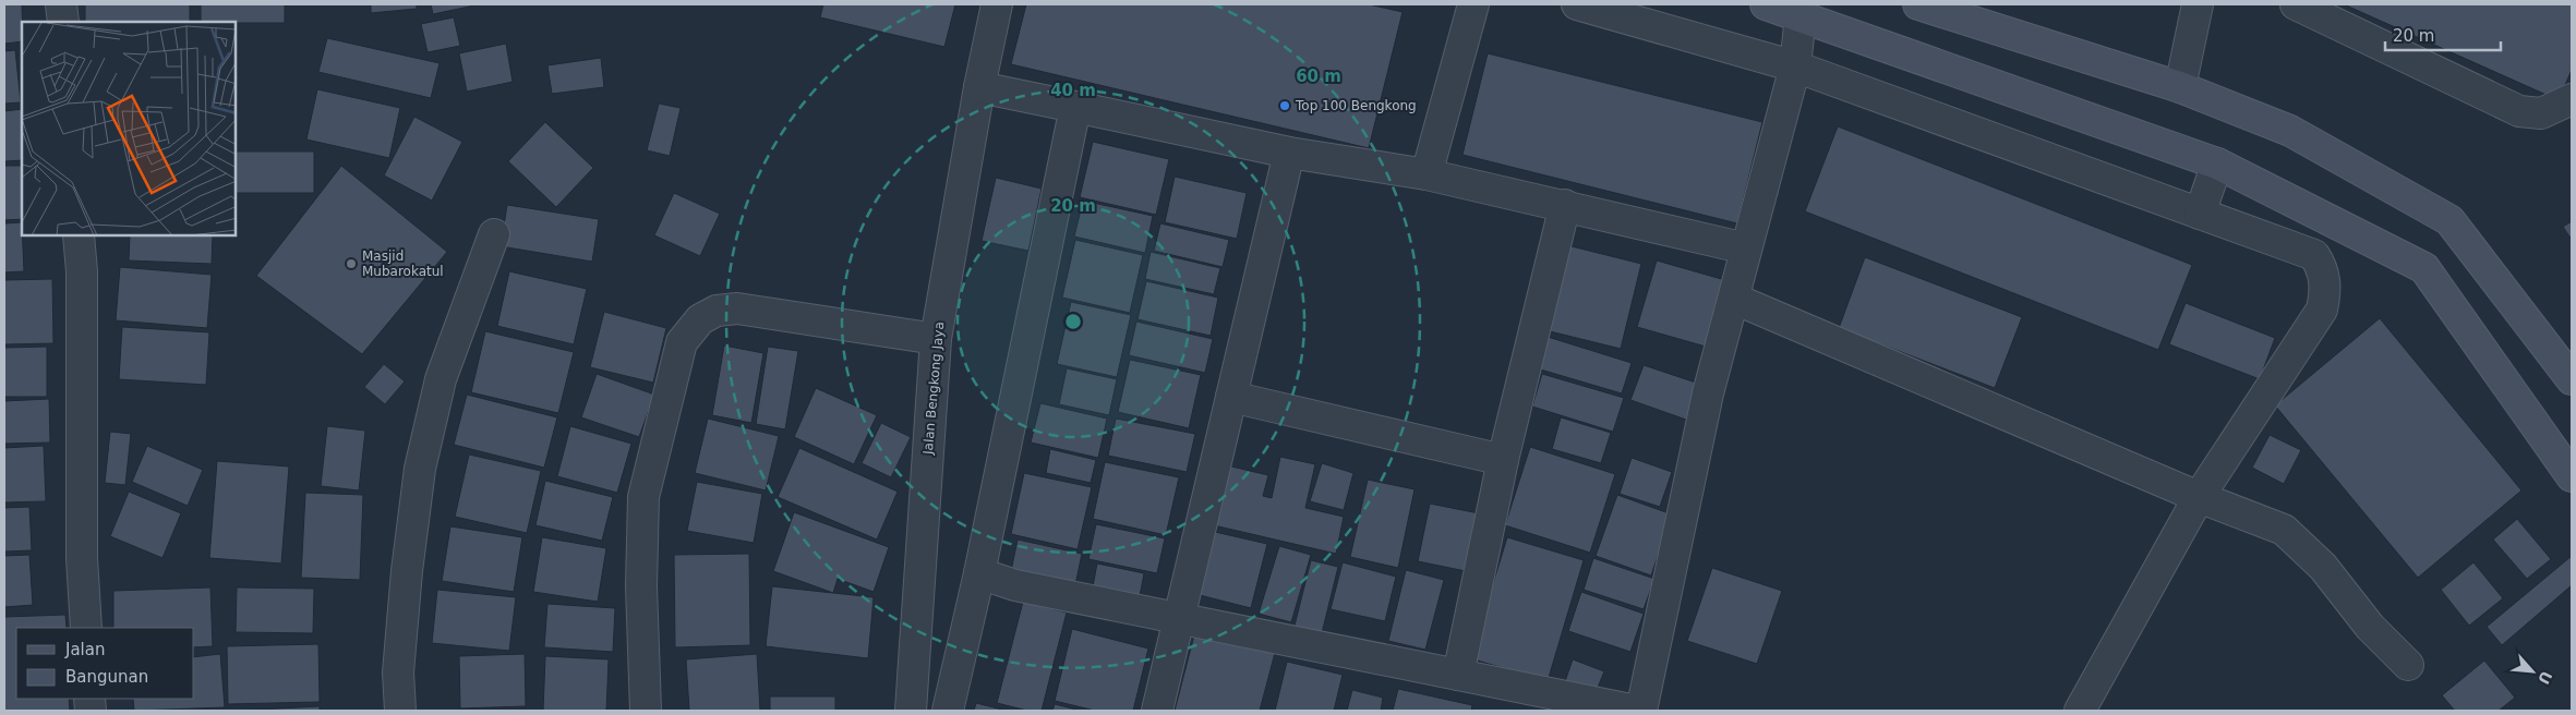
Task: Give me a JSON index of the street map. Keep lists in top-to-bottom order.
{
  "streets": {
    "street": ["Jalan Bengkong Jaya"]
  },
  "places": ["Top 100 Bengkong", "Masjid Mubarokatul"],
  "legend": ["Jalan", "Bangunan"],
  "scale_bar": "20 m",
  "north": "bottom right",
  "rings": ["60 m", "40 m", "20 m"]
}
